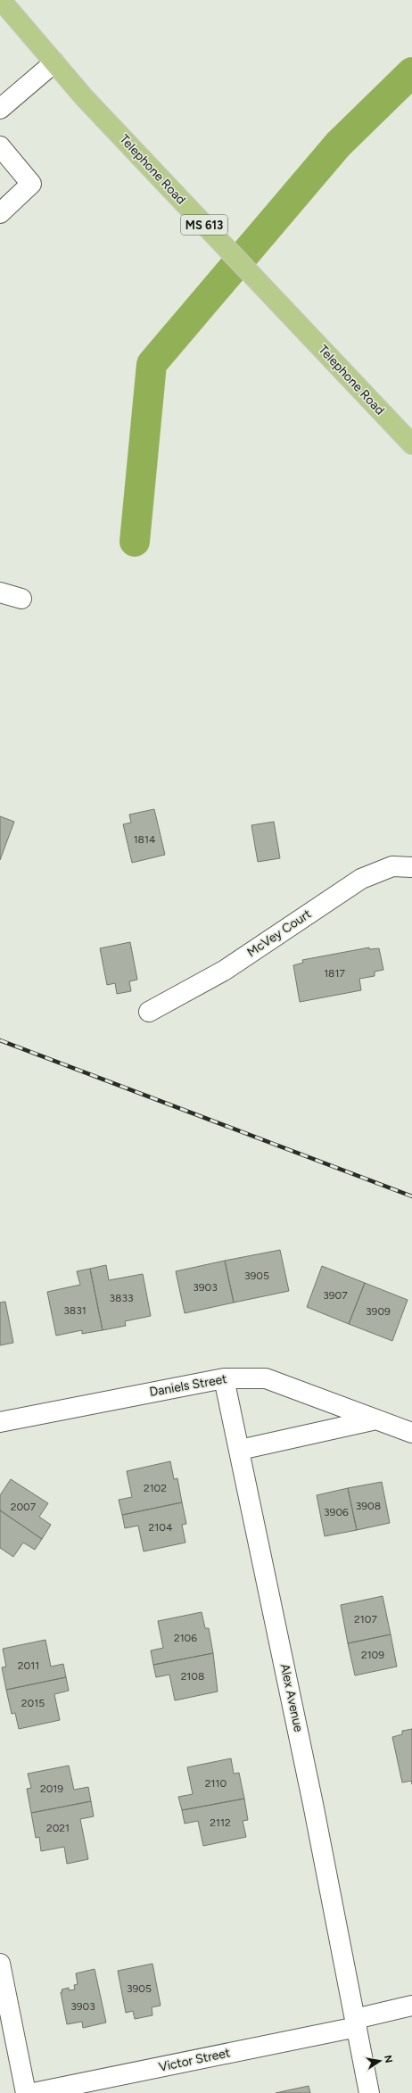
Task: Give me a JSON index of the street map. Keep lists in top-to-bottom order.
{
  "streets": {
    "main road": ["Telephone Road", "MS 613"],
    "street": [
      "McVey Court",
      "Daniels Street",
      "Alex Avenue",
      "Victor Street"
    ]
  },
  "crossings": [
    ["Daniels Street", "Alex Avenue"],
    ["Alex Avenue", "Victor Street"]
  ],
  "house_numbers": [
    "1814",
    "1817",
    "3905",
    "3903",
    "3907",
    "3833",
    "3831",
    "3909",
    "2102",
    "3908",
    "2007",
    "3906",
    "2104",
    "2107",
    "2106",
    "2109",
    "2011",
    "2108",
    "2015",
    "2110",
    "2019",
    "2112",
    "2021",
    "3905",
    "3903"
  ],
  "north": "right"
}
